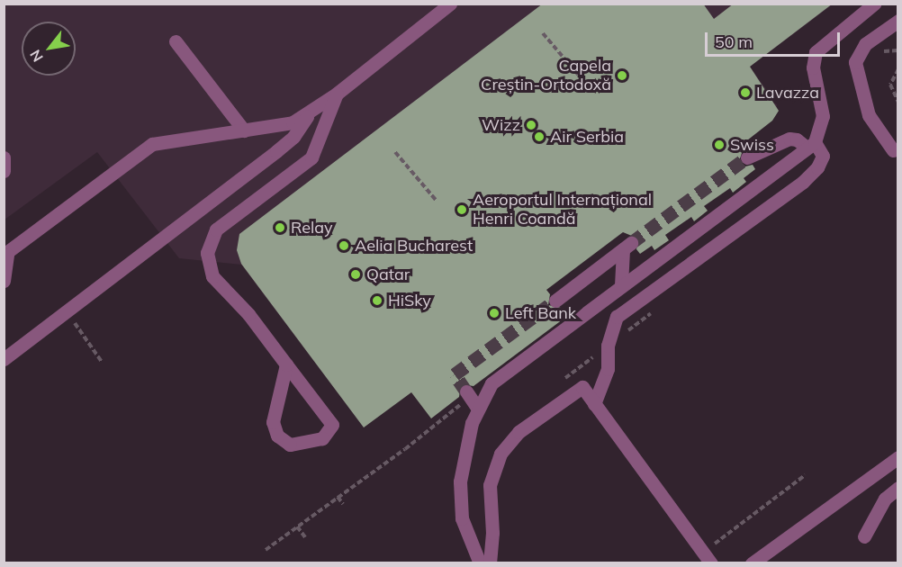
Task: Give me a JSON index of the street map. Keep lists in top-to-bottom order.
{
  "places": [
    "Capela Creștin-Ortodoxă",
    "Lavazza",
    "Wizz",
    "Air Serbia",
    "Swiss",
    "Aeroportul Internațional Henri Coandă",
    "Relay",
    "Aelia Bucharest",
    "Qatar",
    "HiSky",
    "Left Bank"
  ],
  "scale_bar": "50 m",
  "north": "bottom left"
}
